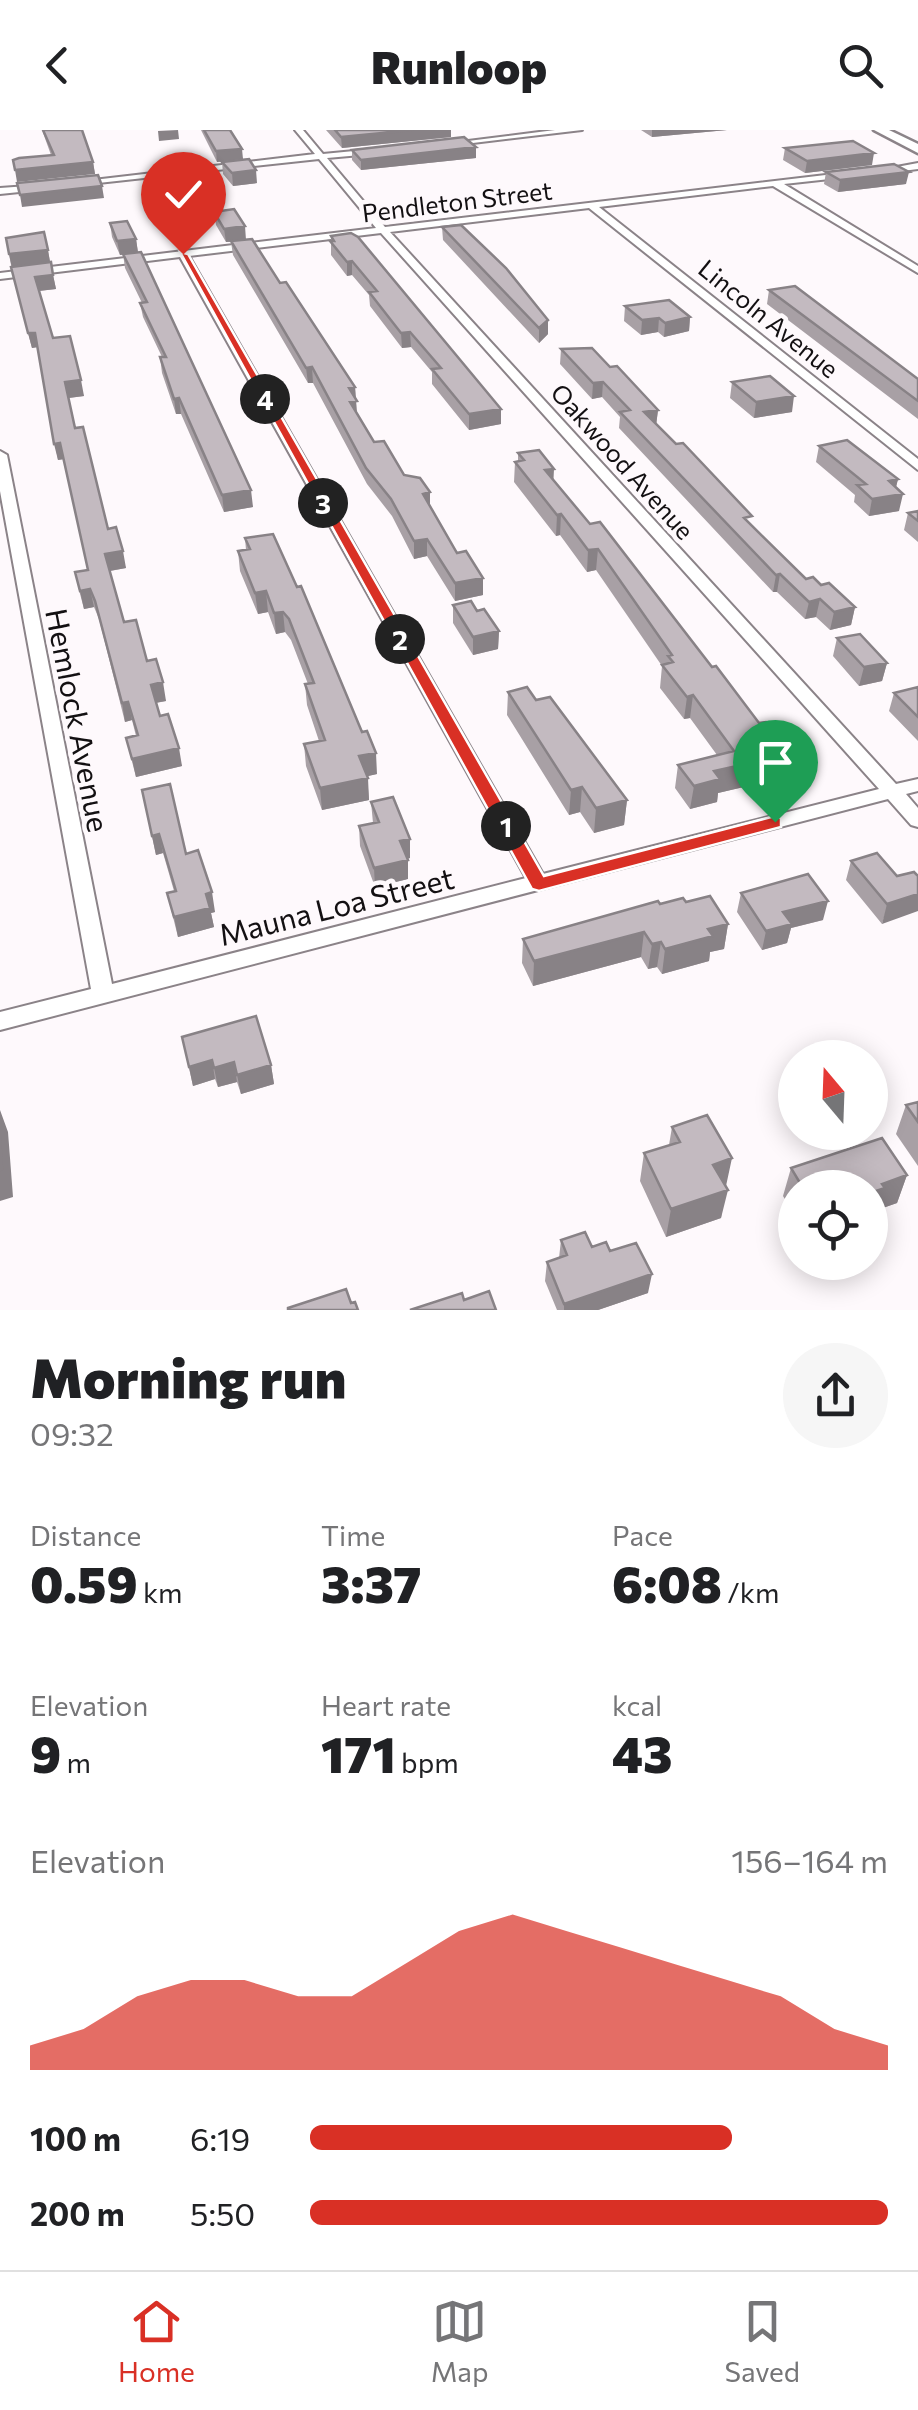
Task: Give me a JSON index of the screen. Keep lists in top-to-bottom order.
{
  "streets": {
    "street": [
      "Pendleton Street",
      "Lincoln Avenue",
      "Oakwood Avenue",
      "Hemlock Avenue",
      "Mauna Loa Street"
    ]
  },
  "crossings": [
    ["Pendleton Street", "Lincoln Avenue"],
    ["Pendleton Street", "Oakwood Avenue"],
    ["Oakwood Avenue", "Mauna Loa Street"],
    ["Hemlock Avenue", "Mauna Loa Street"]
  ],
  "north": "top",
  "page": {
    "header": "Runloop",
    "pins": [
      "4",
      "3",
      "2",
      "1"
    ],
    "heading": ["Morning run", "09:32"],
    "stats": [
      ["Distance", "0.59 km"],
      ["Time", "3:37"],
      ["Pace", "6:08 /km"],
      ["Elevation", "9 m"],
      ["Heart rate", "171 bpm"],
      ["kcal", "43"]
    ],
    "chart": ["Elevation", "156–164 m"],
    "list": [
      {
        "name": "100 m",
        "note": "6:19"
      },
      {
        "name": "200 m",
        "note": "5:50"
      }
    ],
    "tabs": ["Home", "Map", "Saved"]
  }
}
